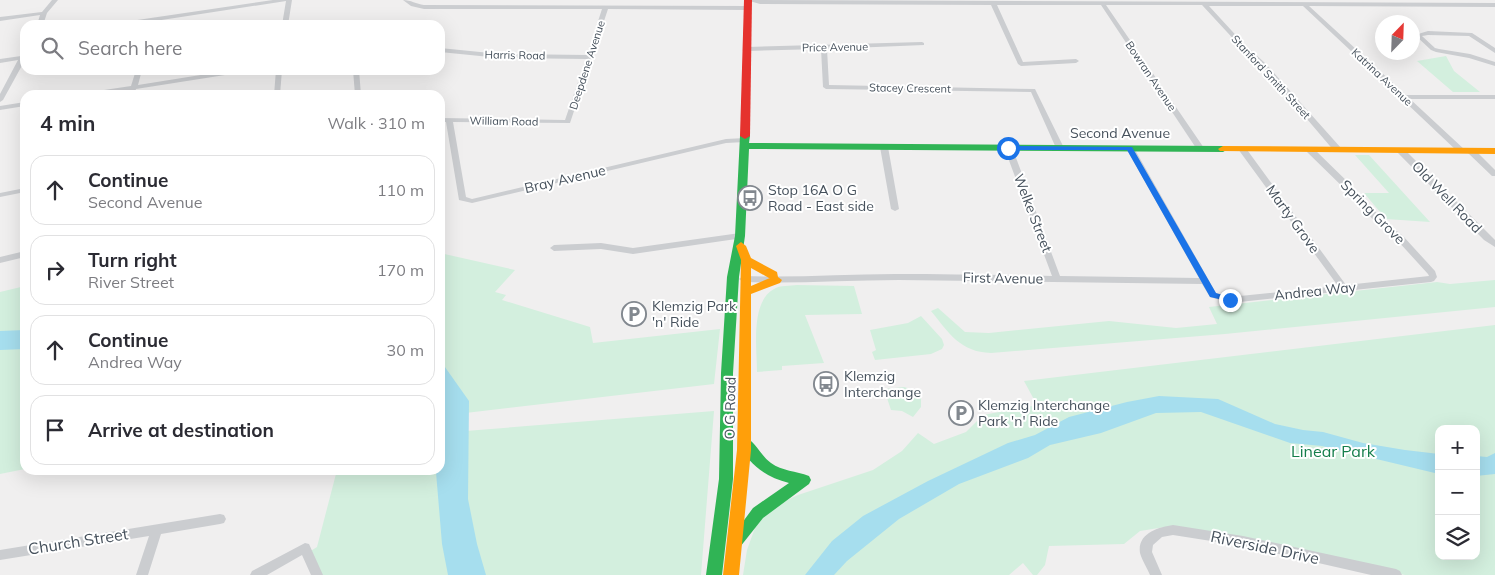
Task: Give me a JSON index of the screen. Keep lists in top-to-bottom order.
{
  "streets": {
    "main road": ["Second Avenue", "O G Road"],
    "street": [
      "Price Avenue",
      "Harris Road",
      "Deepdene Avenue",
      "Bowran Avenue",
      "Stanford Smith Street",
      "Katrina Avenue",
      "Stacey Crescent",
      "William Road",
      "Bray Avenue",
      "Old Well Road",
      "Spring Grove",
      "Welke Street",
      "Marty Grove",
      "First Avenue",
      "Andrea Way",
      "Church Street",
      "Riverside Drive"
    ]
  },
  "crossings": [
    ["Price Avenue", "Stacey Crescent"],
    ["Price Avenue", "O G Road"],
    ["Harris Road", "Deepdene Avenue"],
    ["Deepdene Avenue", "William Road"],
    ["Bowran Avenue", "Second Avenue"],
    ["Stanford Smith Street", "Second Avenue"],
    ["Katrina Avenue", "Second Avenue"],
    ["Stacey Crescent", "Second Avenue"],
    ["William Road", "Bray Avenue"],
    ["Second Avenue", "Bray Avenue"],
    ["Second Avenue", "Old Well Road"],
    ["Second Avenue", "Spring Grove"],
    ["Second Avenue", "Welke Street"],
    ["Second Avenue", "Marty Grove"],
    ["Second Avenue", "Andrea Way"],
    ["Second Avenue", "O G Road"],
    ["Bray Avenue", "O G Road"],
    ["Spring Grove", "Andrea Way"],
    ["Welke Street", "First Avenue"],
    ["Marty Grove", "Andrea Way"],
    ["First Avenue", "Andrea Way"],
    ["First Avenue", "O G Road"]
  ],
  "parks": ["Linear Park"],
  "places": {
    "bus stop": ["Stop 16A O G Road - East side", "Klemzig Interchange"],
    "parking": ["Klemzig Park 'n' Ride", "Klemzig Interchange Park 'n' Ride"]
  },
  "north": "top right",
  "page": {
    "search": "Search here",
    "heading": ["4 min", "Walk · 310 m"],
    "list": [
      ["Continue", "Second Avenue", "110 m"],
      ["Turn right", "River Street", "170 m"],
      ["Continue", "Andrea Way", "30 m"],
      "Arrive at destination"
    ],
    "map_buttons": ["+", "−"]
  }
}
